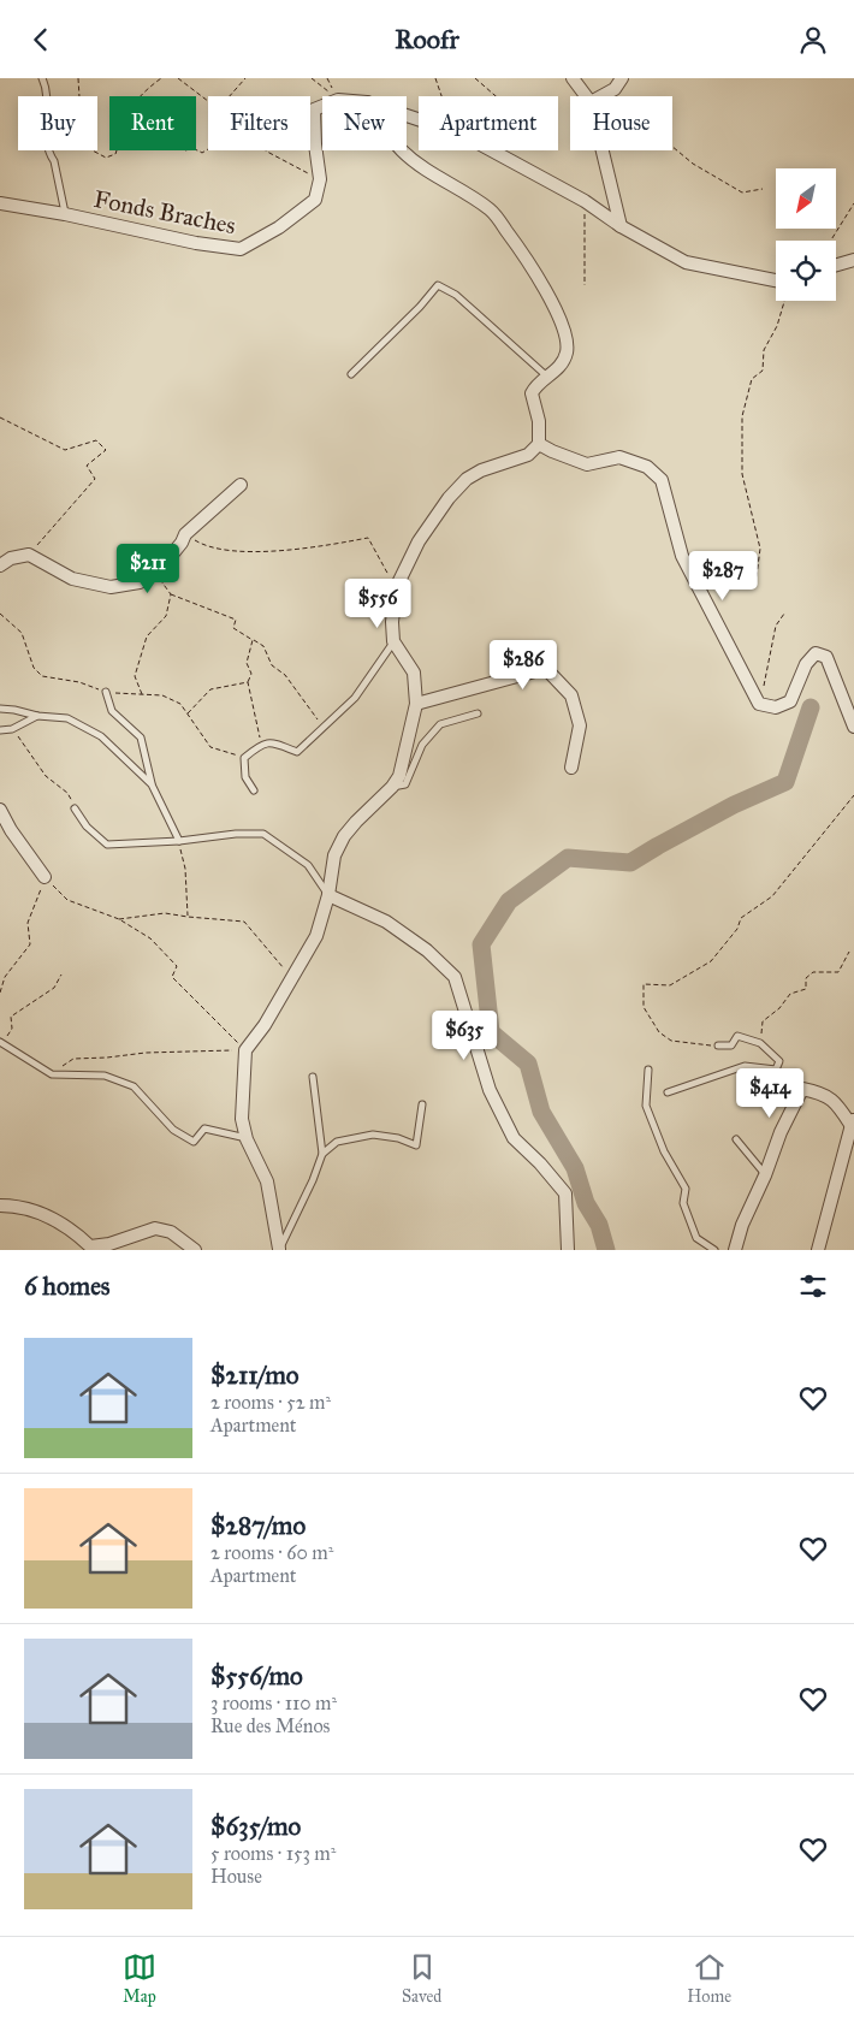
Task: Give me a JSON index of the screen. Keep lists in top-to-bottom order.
{
  "streets": {
    "street": ["Fonds Braches"]
  },
  "north": "bottom left",
  "page": {
    "header": "Roofr",
    "chip": [
      "Buy",
      "Rent",
      "Filters",
      "New",
      "Apartment",
      "House"
    ],
    "price": [
      "$211",
      "$287",
      "$556",
      "$286",
      "$635",
      "$414"
    ],
    "heading": "6 homes",
    "list": [
      {
        "name": "$211/mo",
        "note": "2 rooms · 52 m² · Apartment"
      },
      {
        "name": "$287/mo",
        "note": "2 rooms · 60 m² · Apartment"
      },
      {
        "name": "$556/mo",
        "note": "3 rooms · 110 m² · Rue des Ménos"
      },
      {
        "name": "$635/mo",
        "note": "5 rooms · 153 m² · House"
      }
    ],
    "tabs": ["Map", "Saved", "Home"]
  }
}
